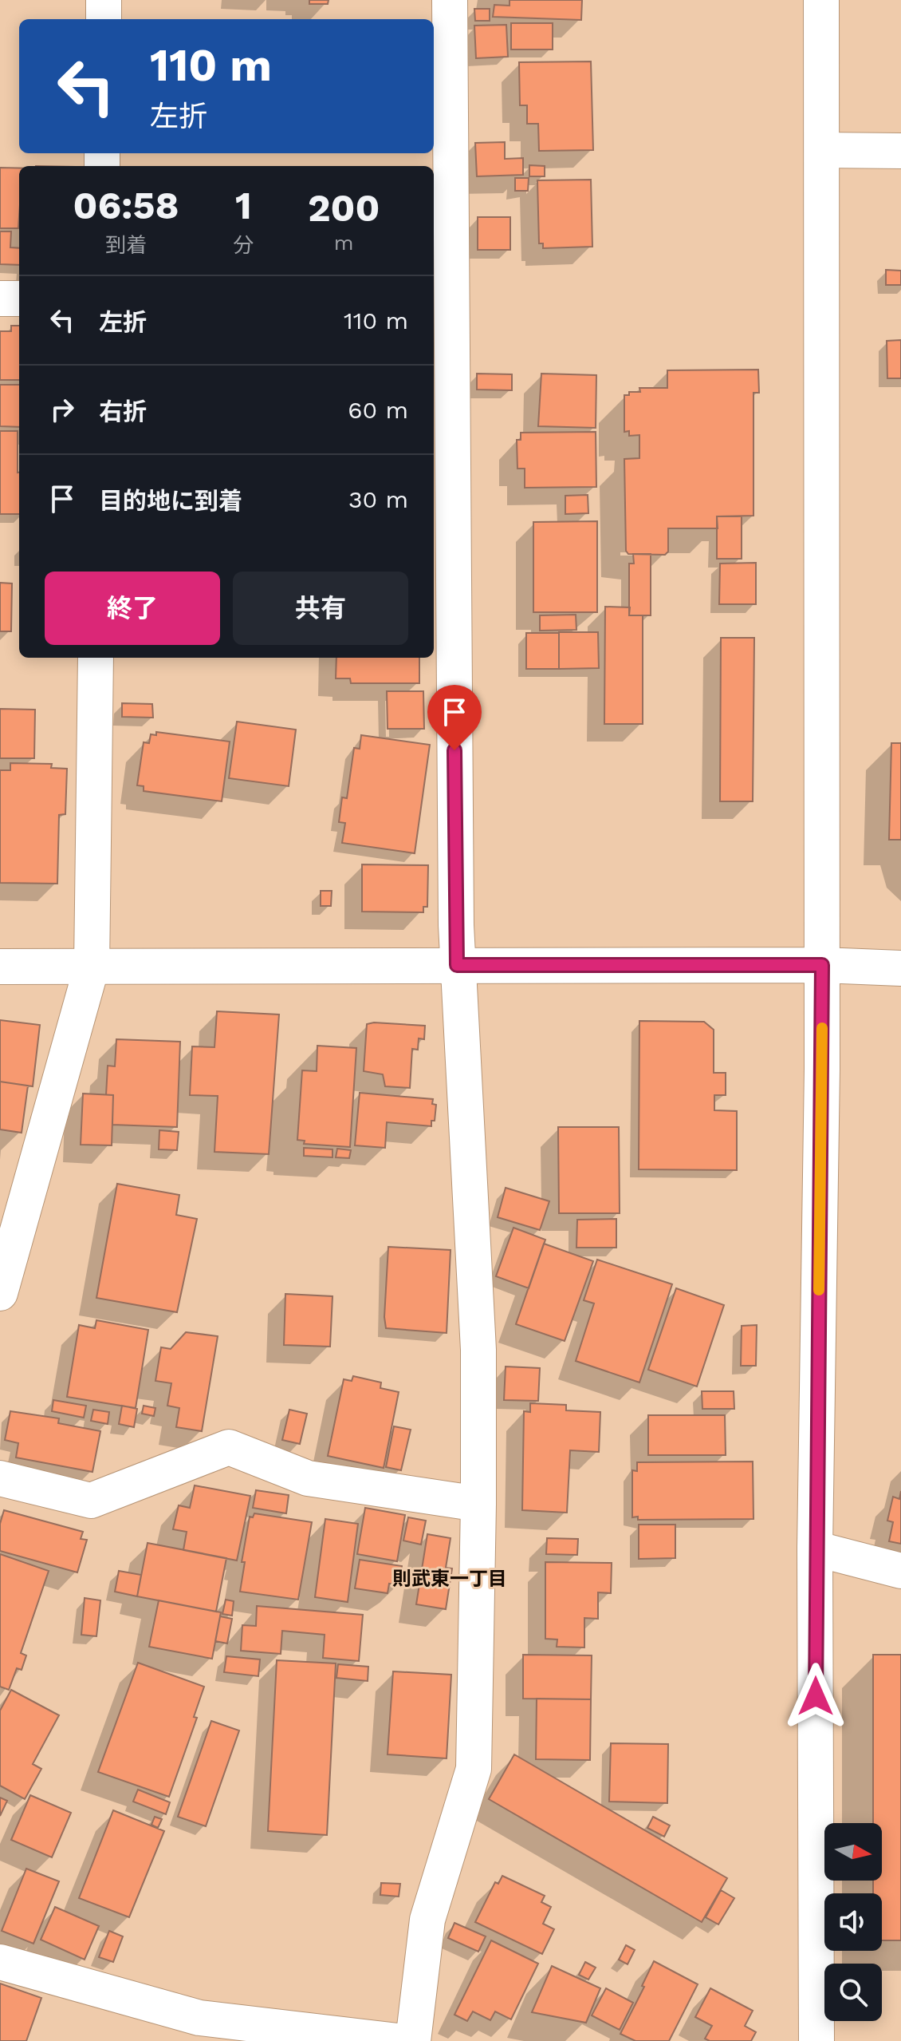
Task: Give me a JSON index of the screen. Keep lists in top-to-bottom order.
{
  "districts": ["則武東一丁目"],
  "north": "right",
  "page": {
    "turn": ["110 m", "左折"],
    "eta": [
      "06:58",
      "到着",
      "1",
      "分",
      "200",
      "m"
    ],
    "list": [
      {
        "name": "左折",
        "value": "110 m"
      },
      {
        "name": "右折",
        "value": "60 m"
      },
      {
        "name": "目的地に到着",
        "value": "30 m"
      }
    ],
    "buttons": ["終了", "共有"]
  }
}
